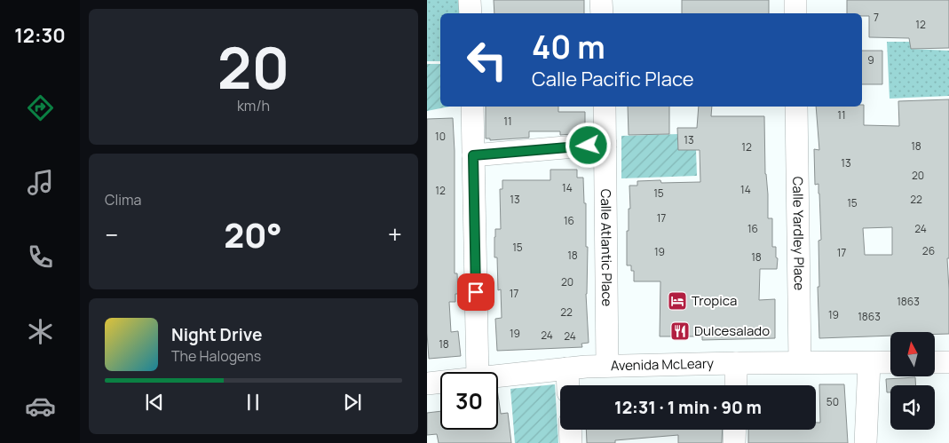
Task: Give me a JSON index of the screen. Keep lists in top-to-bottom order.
{
  "streets": {
    "street": ["Calle Yardley Place", "Calle Atlantic Place", "Avenida McLeary"]
  },
  "crossings": [
    ["Calle Yardley Place", "Avenida McLeary"],
    ["Calle Atlantic Place", "Avenida McLeary"]
  ],
  "places": {
    "hotel": ["Tropica"],
    "restaurant": ["Dulcesalado"]
  },
  "house_numbers": [
    "7",
    "12",
    "9",
    "11",
    "11",
    "10",
    "13",
    "18",
    "12",
    "13",
    "20",
    "14",
    "14",
    "12",
    "15",
    "13",
    "22",
    "15",
    "17",
    "16",
    "16",
    "24",
    "15",
    "26",
    "19",
    "17",
    "18",
    "18",
    "20",
    "17",
    "1863",
    "22",
    "19",
    "1863",
    "19",
    "24",
    "24",
    "18",
    "50"
  ],
  "north": "top",
  "page": {
    "tabs": "12:30",
    "tile": [
      ["20", "km/h"],
      "Clima"
    ],
    "turn": ["40 m", "Calle Pacific Place"],
    "heat": ["−", "20°", "+"],
    "song": ["Night Drive", "The Halogens"],
    "limit": "30",
    "trip": "12:31 · 1 min · 90 m"
  }
}
